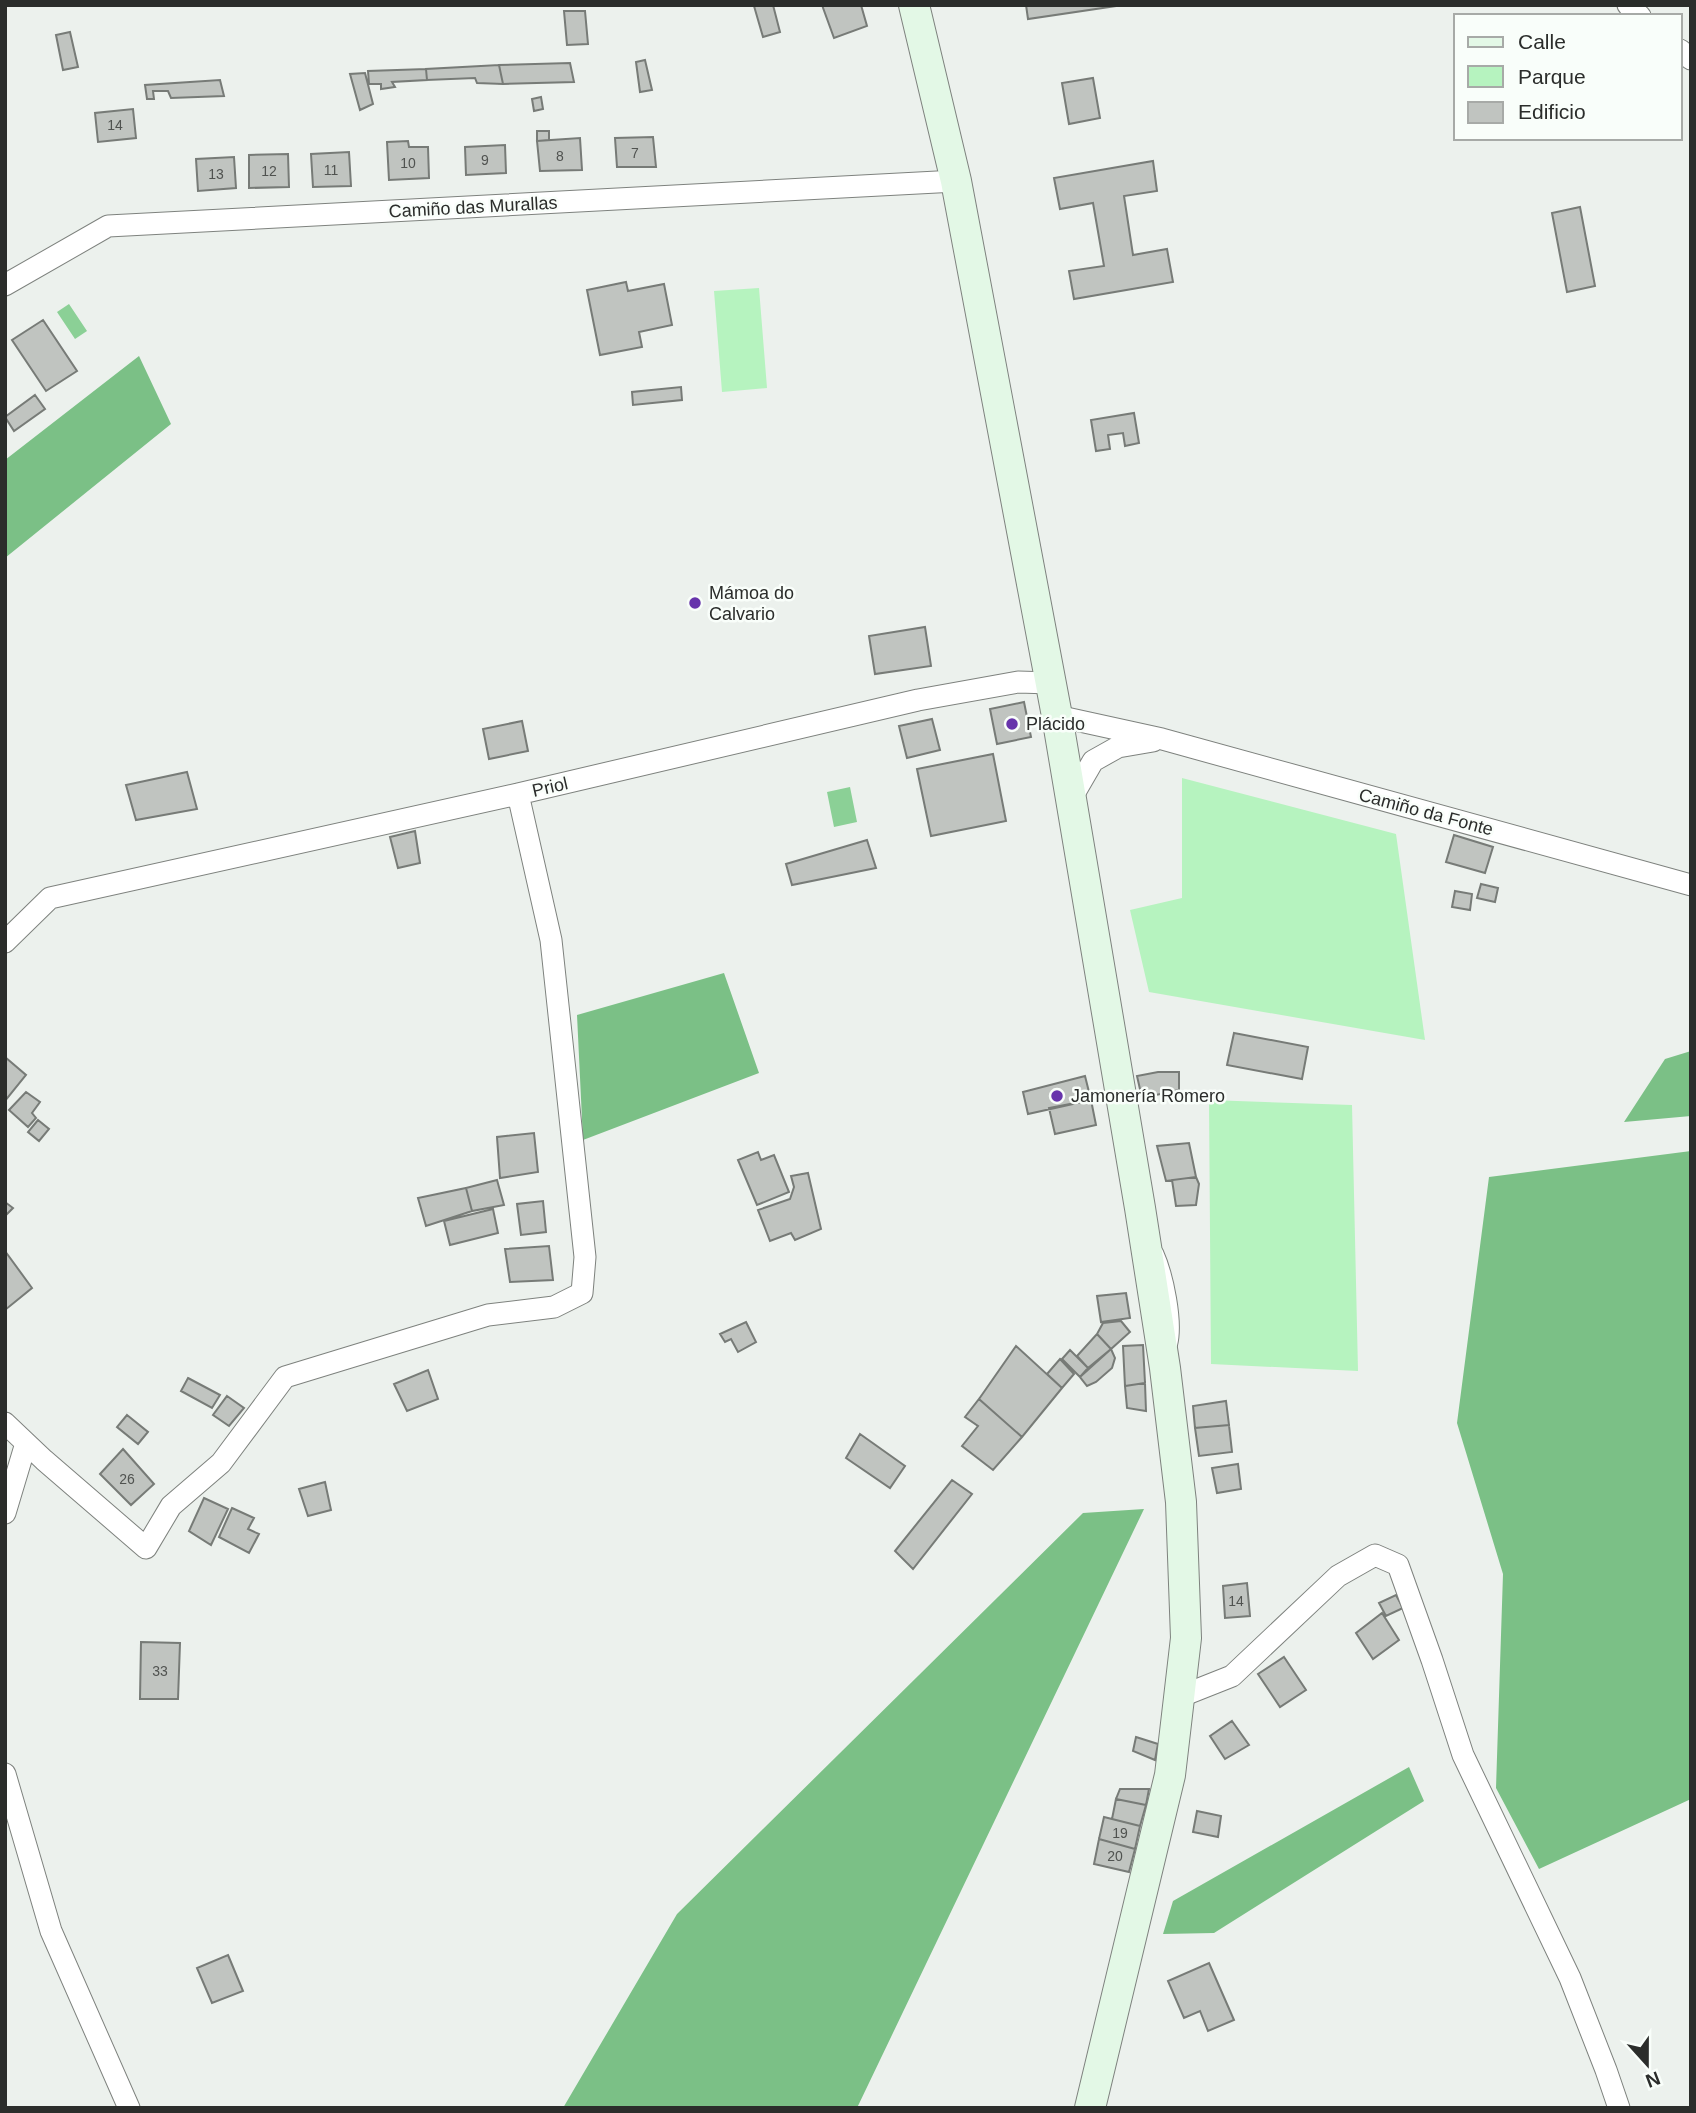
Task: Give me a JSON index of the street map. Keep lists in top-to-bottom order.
{
  "streets": {
    "street": ["Camiño das Murallas", "Priol", "Camiño da Fonte"]
  },
  "places": ["Mámoa do Calvario", "Plácido", "Jamonería Romero"],
  "house_numbers": [
    "14",
    "7",
    "8",
    "9",
    "10",
    "11",
    "12",
    "13",
    "26",
    "14",
    "33",
    "19",
    "20"
  ],
  "legend": ["Calle", "Parque", "Edificio"],
  "north": "bottom"
}
